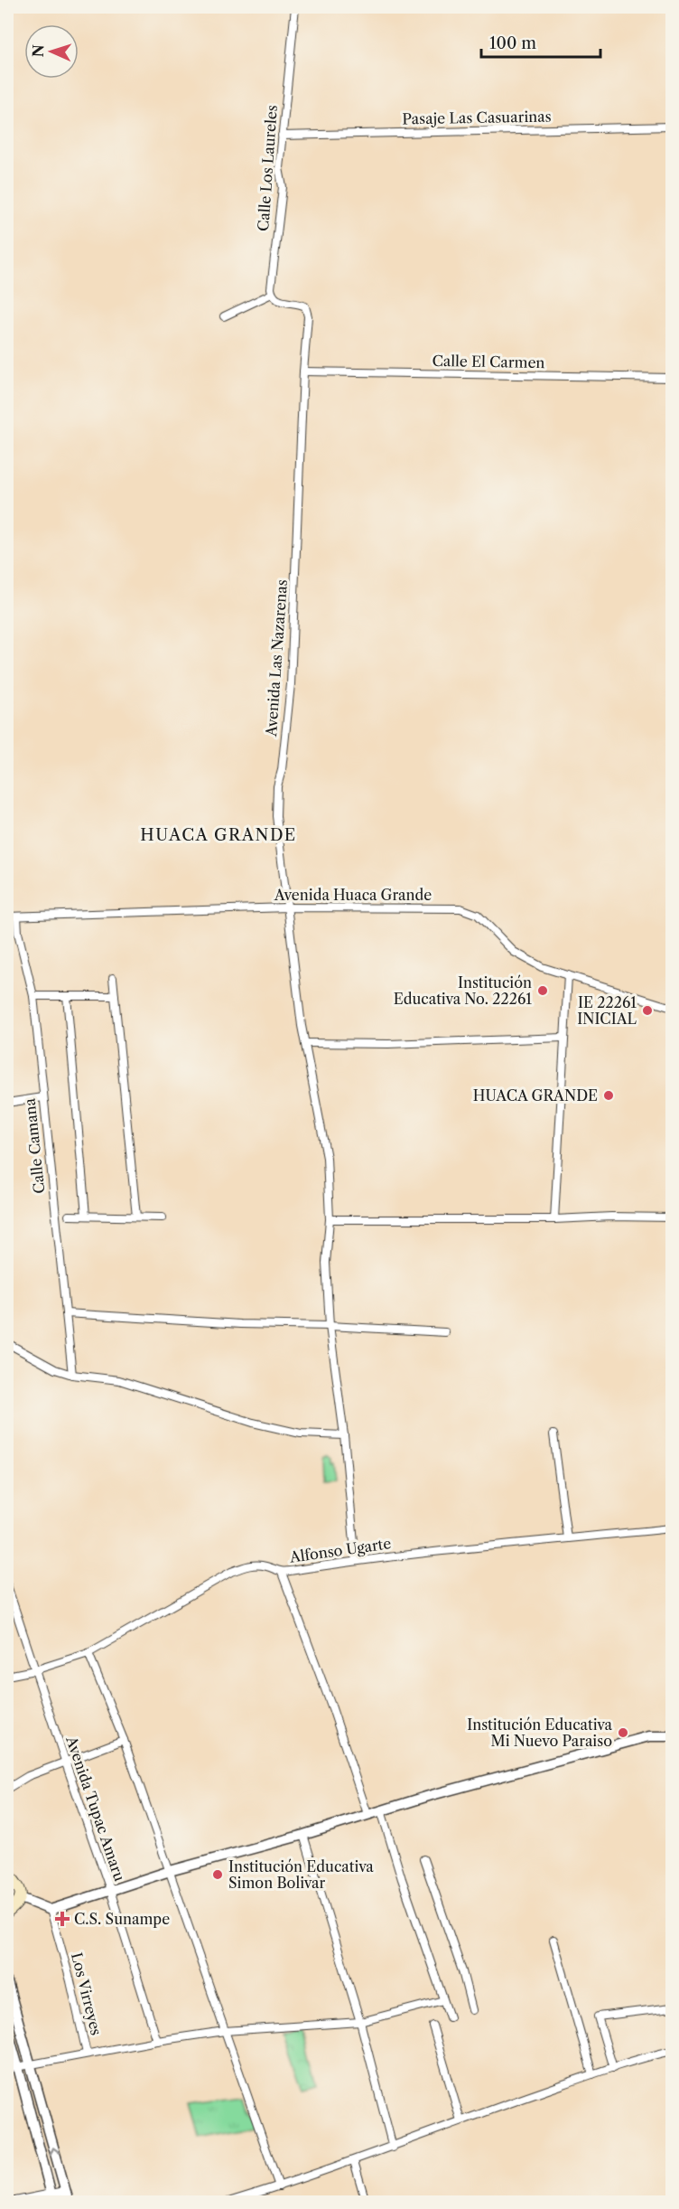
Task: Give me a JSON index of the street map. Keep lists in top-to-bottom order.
{
  "streets": {
    "street": [
      "Pasaje Las Casuarinas",
      "Calle Los Laureles",
      "Calle El Carmen",
      "Avenida Las Nazarenas",
      "Avenida Huaca Grande",
      "Calle Camana",
      "Alfonso Ugarte",
      "Avenida Tupac Amaru",
      "Los Virreyes"
    ]
  },
  "crossings": [
    ["Pasaje Las Casuarinas", "Calle Los Laureles"],
    ["Calle Los Laureles", "Avenida Las Nazarenas"],
    ["Calle El Carmen", "Avenida Las Nazarenas"],
    ["Avenida Las Nazarenas", "Avenida Huaca Grande"],
    ["Avenida Las Nazarenas", "Alfonso Ugarte"],
    ["Avenida Huaca Grande", "Calle Camana"],
    ["Alfonso Ugarte", "Avenida Tupac Amaru"]
  ],
  "districts": ["HUACA GRANDE"],
  "places": {
    "other": [
      "Institución Educativa No. 22261",
      "IE 22261 INICIAL",
      "HUACA GRANDE",
      "Institución Educativa Mi Nuevo Paraiso",
      "Institución Educativa Simon Bolivar"
    ],
    "health": ["C.S. Sunampe"]
  },
  "scale_bar": "100 m",
  "north": "left"
}
